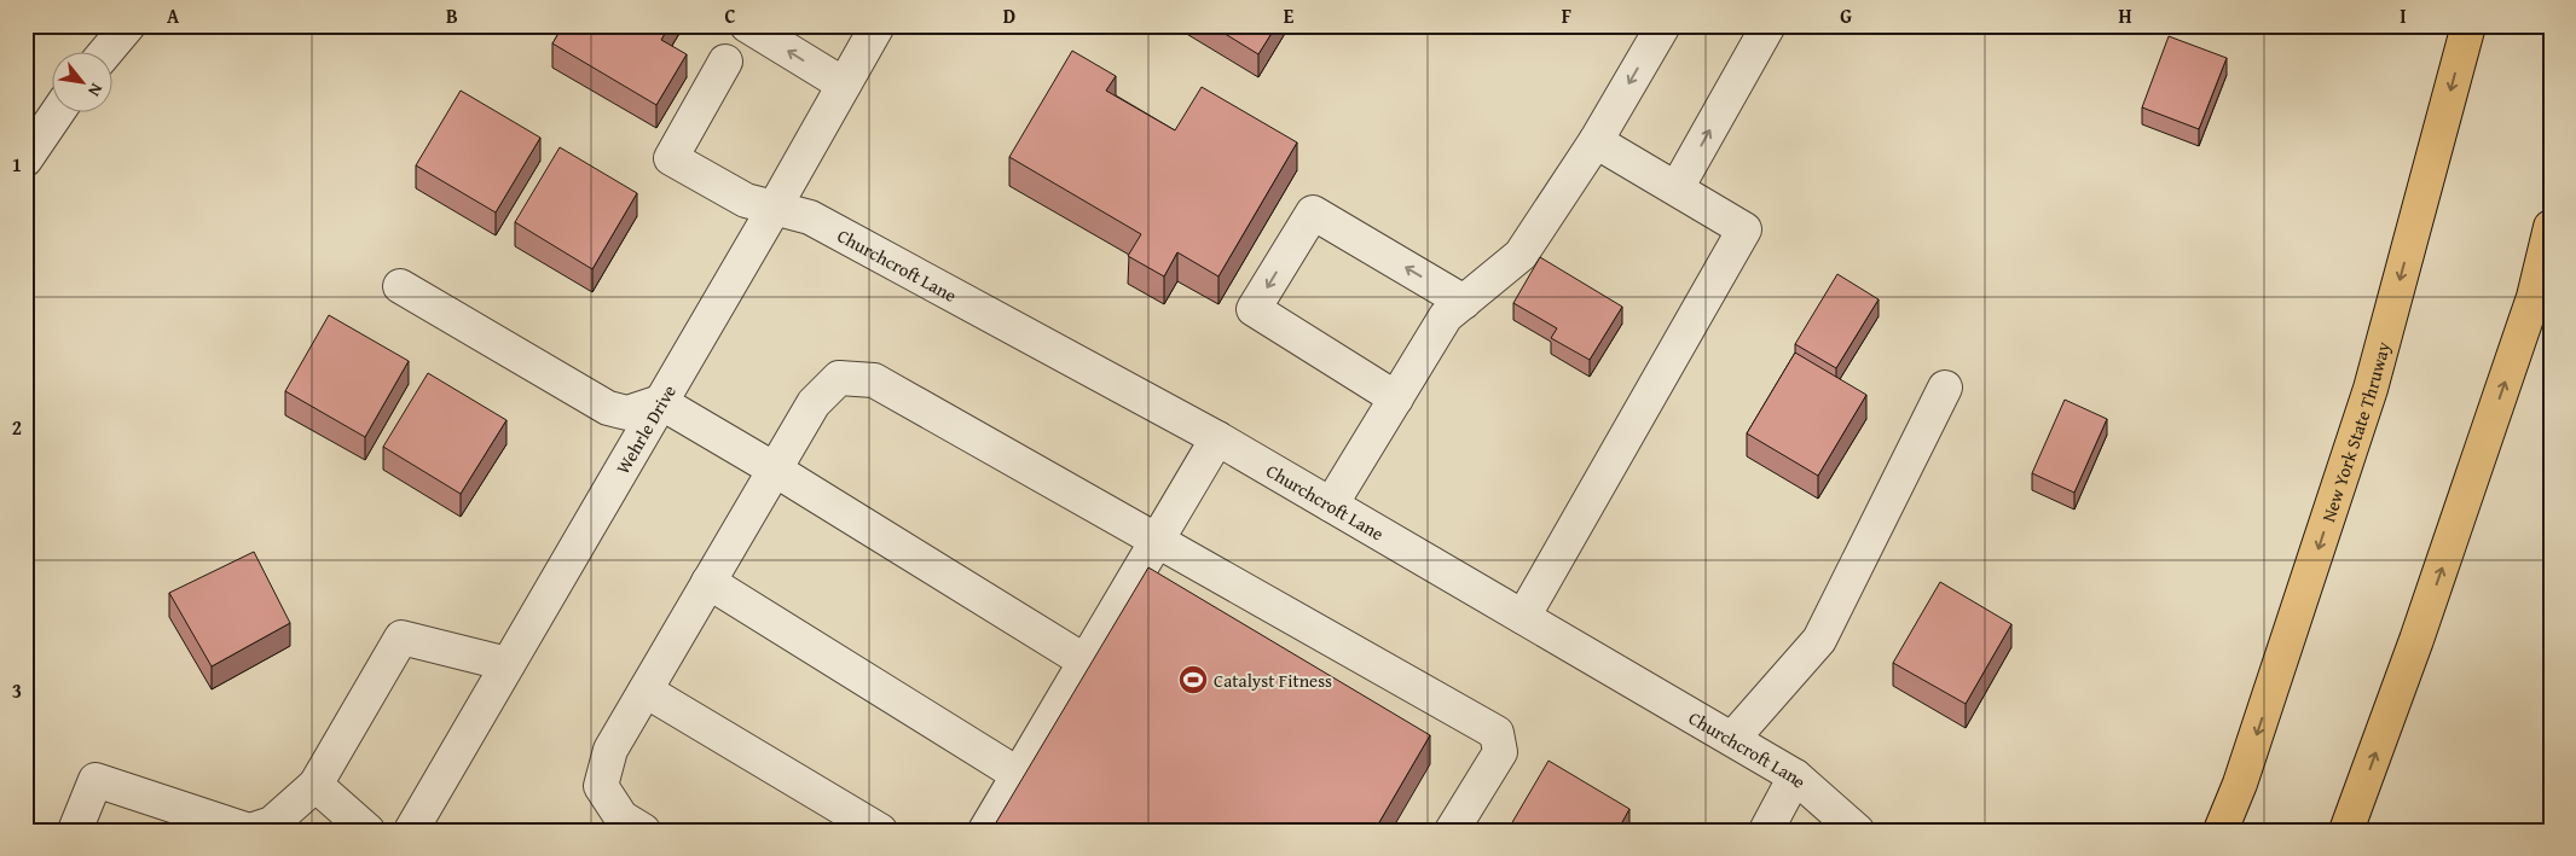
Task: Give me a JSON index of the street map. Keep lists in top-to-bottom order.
{
  "streets": {
    "highway": ["New York State Thruway"],
    "street": ["Churchcroft Lane", "Wehrle Drive"]
  },
  "crossings": [
    ["Churchcroft Lane", "Wehrle Drive"]
  ],
  "places": {
    "sports": ["Catalyst Fitness"]
  },
  "north": "bottom right",
  "grid": {
    "columns": [
      "A",
      "B",
      "C",
      "D",
      "E",
      "F",
      "G",
      "H",
      "I"
    ],
    "rows": ["1", "2", "3"]
  }
}
